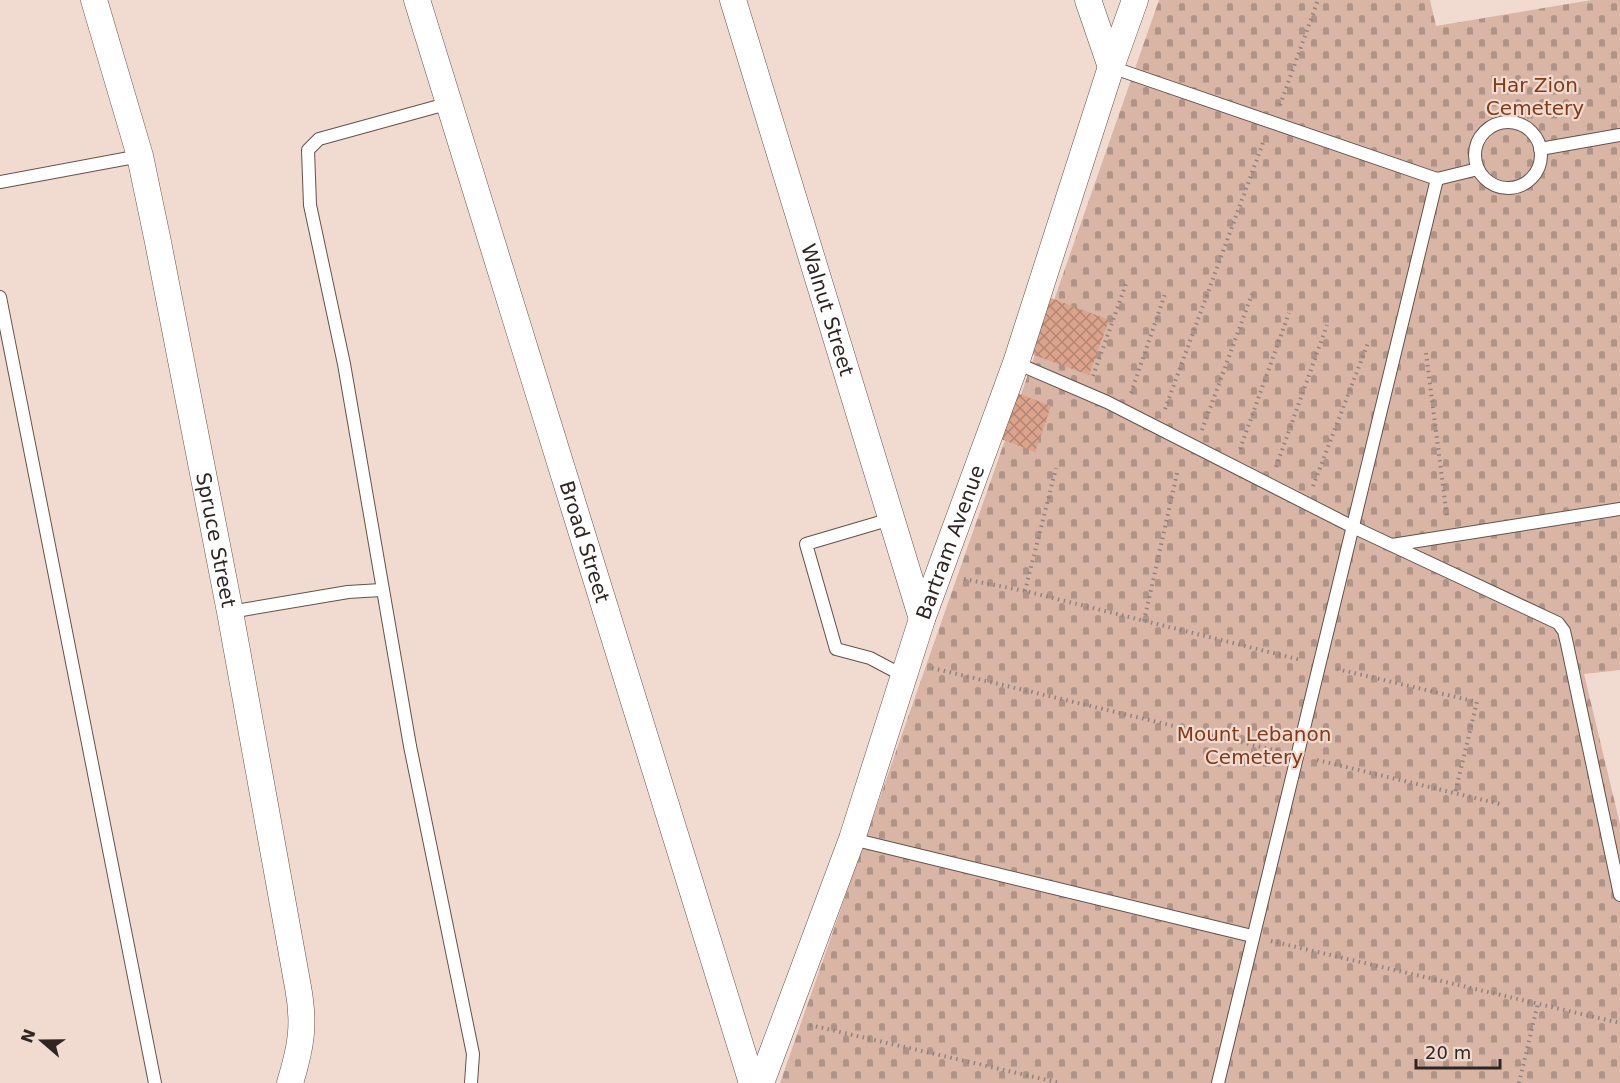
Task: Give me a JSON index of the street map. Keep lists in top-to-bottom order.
{
  "streets": {
    "street": [
      "Walnut Street",
      "Spruce Street",
      "Broad Street",
      "Bartram Avenue"
    ]
  },
  "crossings": [
    ["Walnut Street", "Bartram Avenue"]
  ],
  "parks": ["Har Zion Cemetery", "Mount Lebanon Cemetery"],
  "scale_bar": "20 m",
  "north": "left"
}
